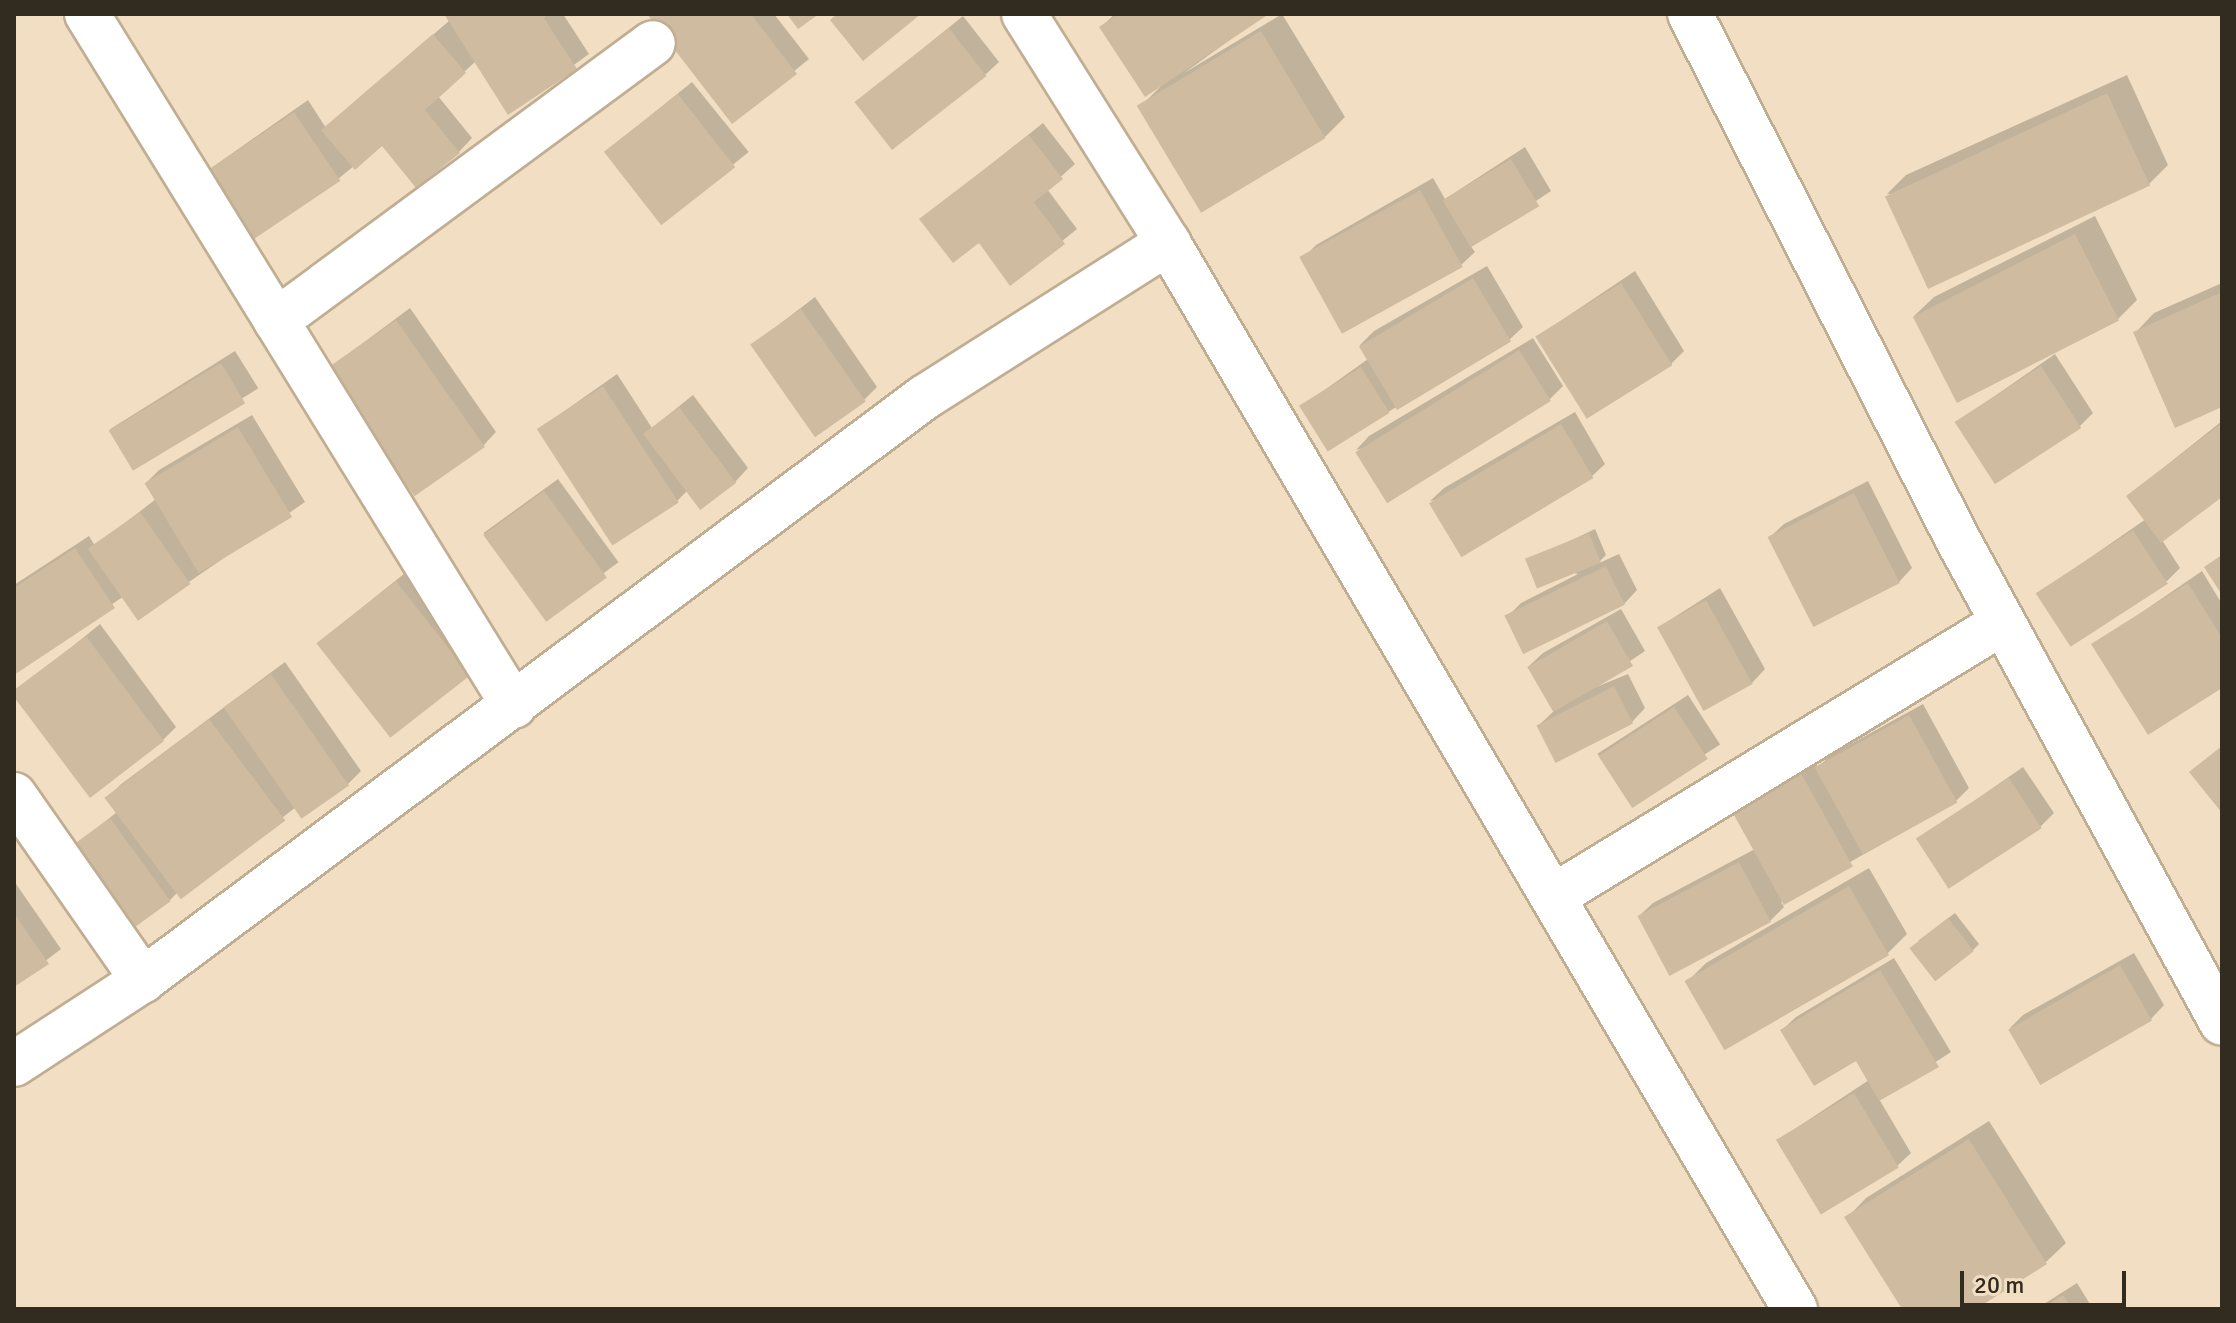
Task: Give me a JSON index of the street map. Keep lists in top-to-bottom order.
{
  "scale_bar": "20 m"
}
